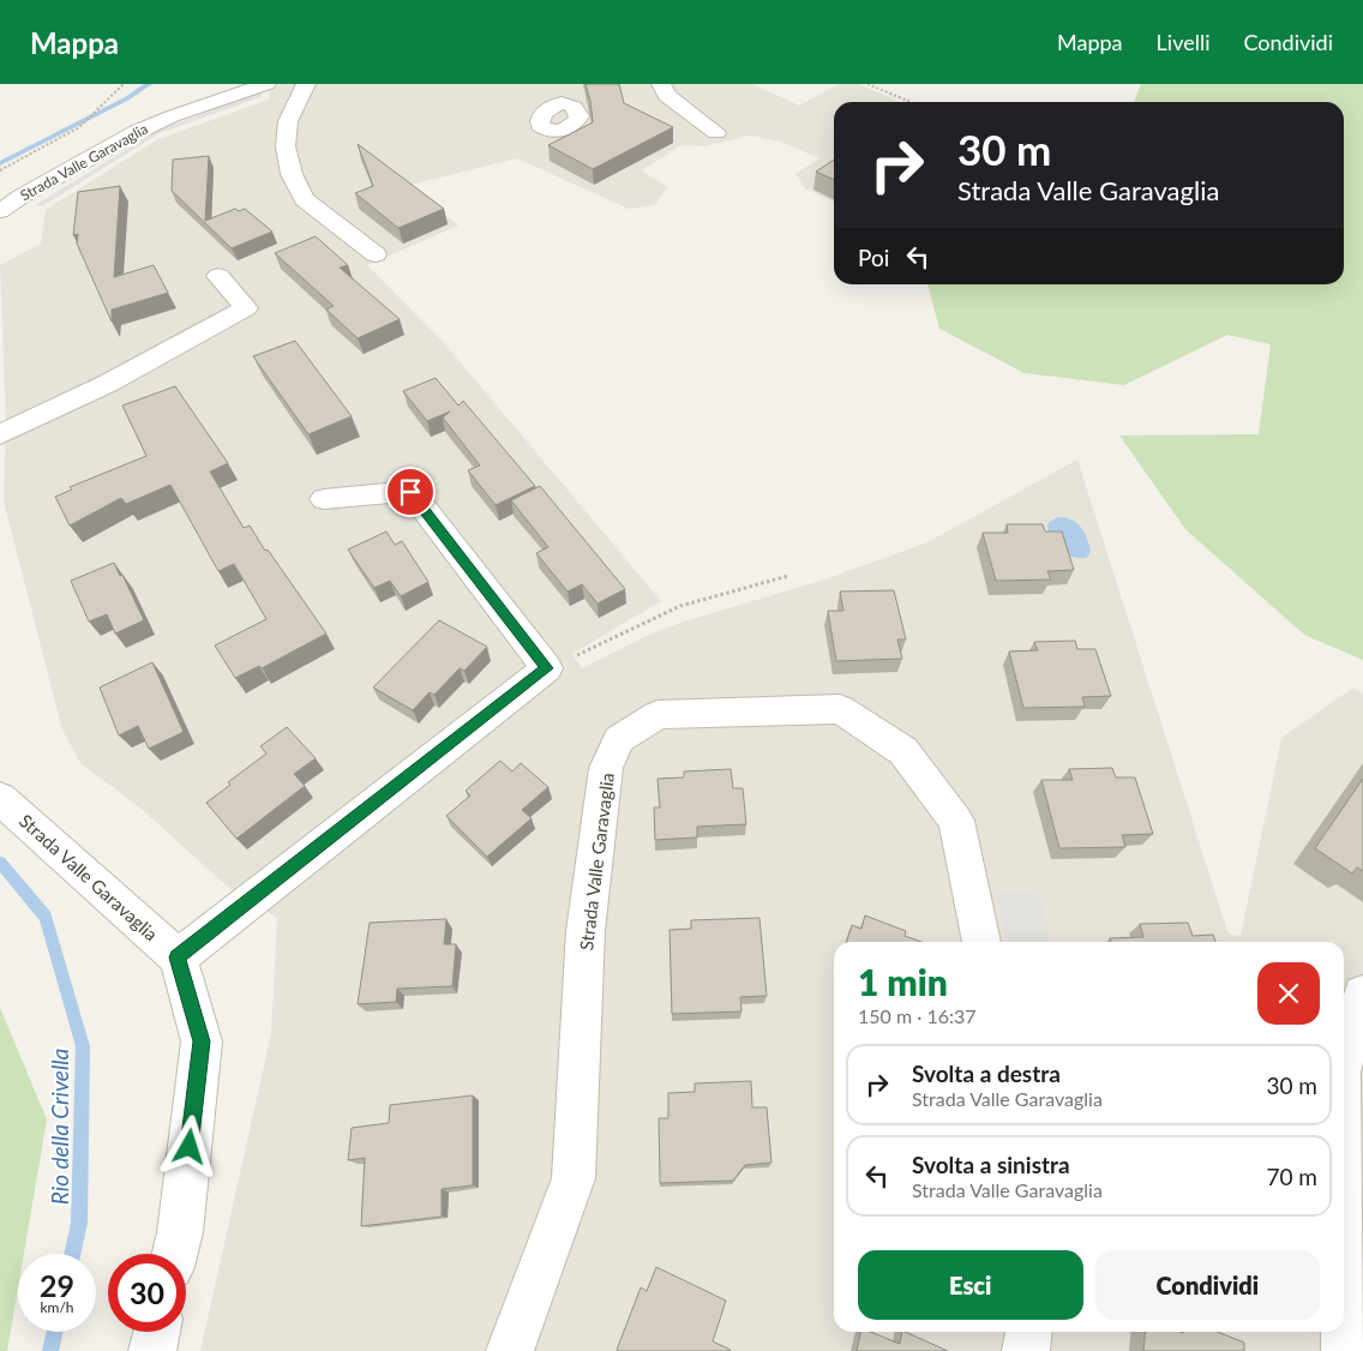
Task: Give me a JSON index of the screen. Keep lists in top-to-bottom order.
{
  "streets": {
    "street": ["Strada Valle Garavaglia"]
  },
  "water": ["Rio della Crivella"],
  "page": {
    "header": "Mappa",
    "nav": ["Mappa", "Livelli", "Condividi"],
    "turn": ["30 m", "Strada Valle Garavaglia"],
    "then": "Poi",
    "heading": ["1 min", "150 m · 16:37"],
    "list": [
      {
        "name": "Svolta a destra",
        "note": "Strada Valle Garavaglia",
        "value": "30 m"
      },
      {
        "name": "Svolta a sinistra",
        "note": "Strada Valle Garavaglia",
        "value": "70 m"
      }
    ],
    "buttons": ["Esci", "Condividi"],
    "speed": "29 km/h",
    "limit": "30"
  }
}
